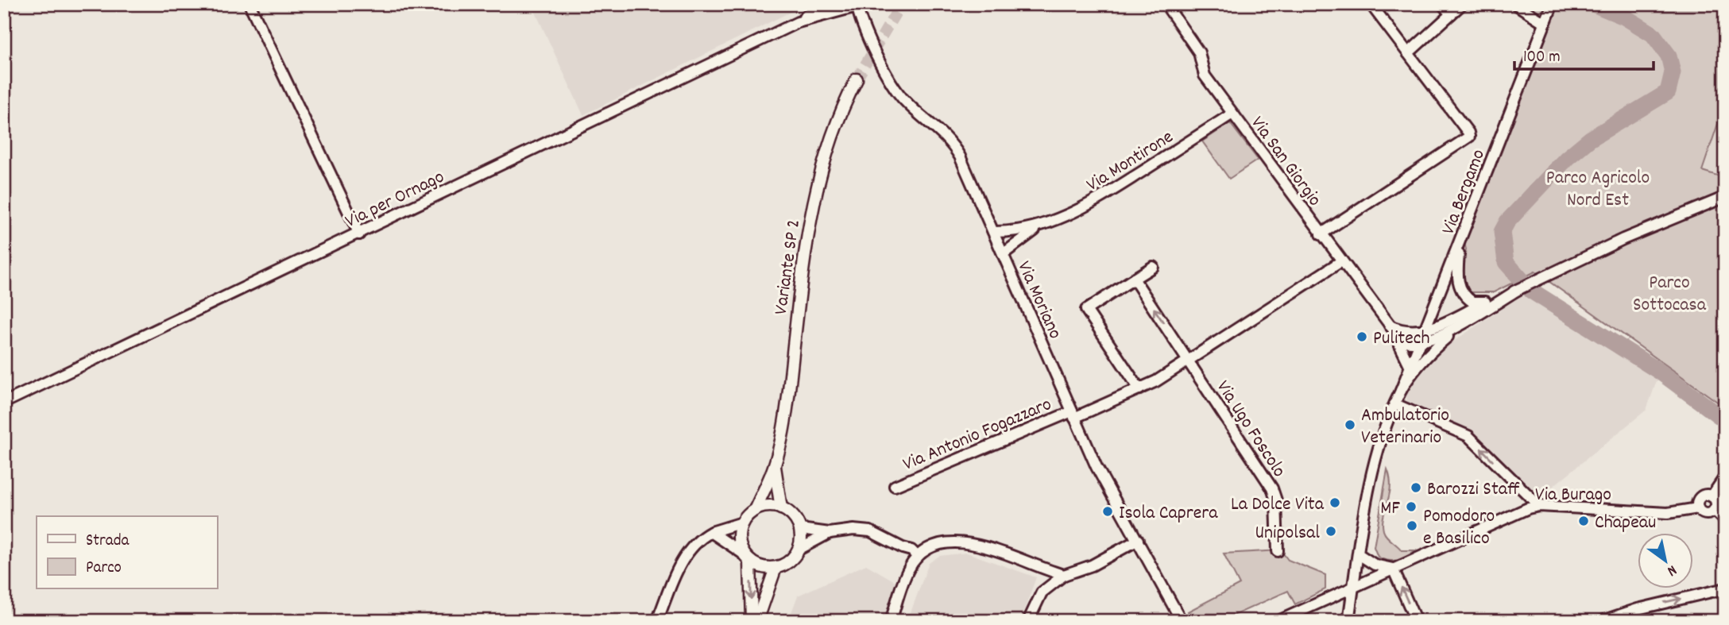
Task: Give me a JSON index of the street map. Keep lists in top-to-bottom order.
{
  "streets": {
    "main road": ["Variante SP 2"],
    "street": [
      "Via Montirone",
      "Via San Giorgio",
      "Via Bergamo",
      "Via per Ornago",
      "Via Moriano",
      "Via Ugo Foscolo",
      "Via Antonio Fogazzaro",
      "Via Burago"
    ]
  },
  "crossings": [
    ["Via Montirone", "Via San Giorgio"],
    ["Via San Giorgio", "Via Bergamo"],
    ["Via Bergamo", "Via Burago"],
    ["Via per Ornago", "Via Moriano"],
    ["Via Moriano", "Via Antonio Fogazzaro"]
  ],
  "parks": ["Parco Agricolo Nord Est", "Parco Sottocasa"],
  "places": [
    "Pulitech",
    "Ambulatorio Veterinario",
    "Barozzi Staff",
    "La Dolce Vita",
    "MF",
    "Isola Caprera",
    "Chapeau",
    "Pomodoro e Basilico",
    "Unipolsal"
  ],
  "legend": ["Strada", "Parco"],
  "scale_bar": "100 m",
  "north": "bottom right"
}
